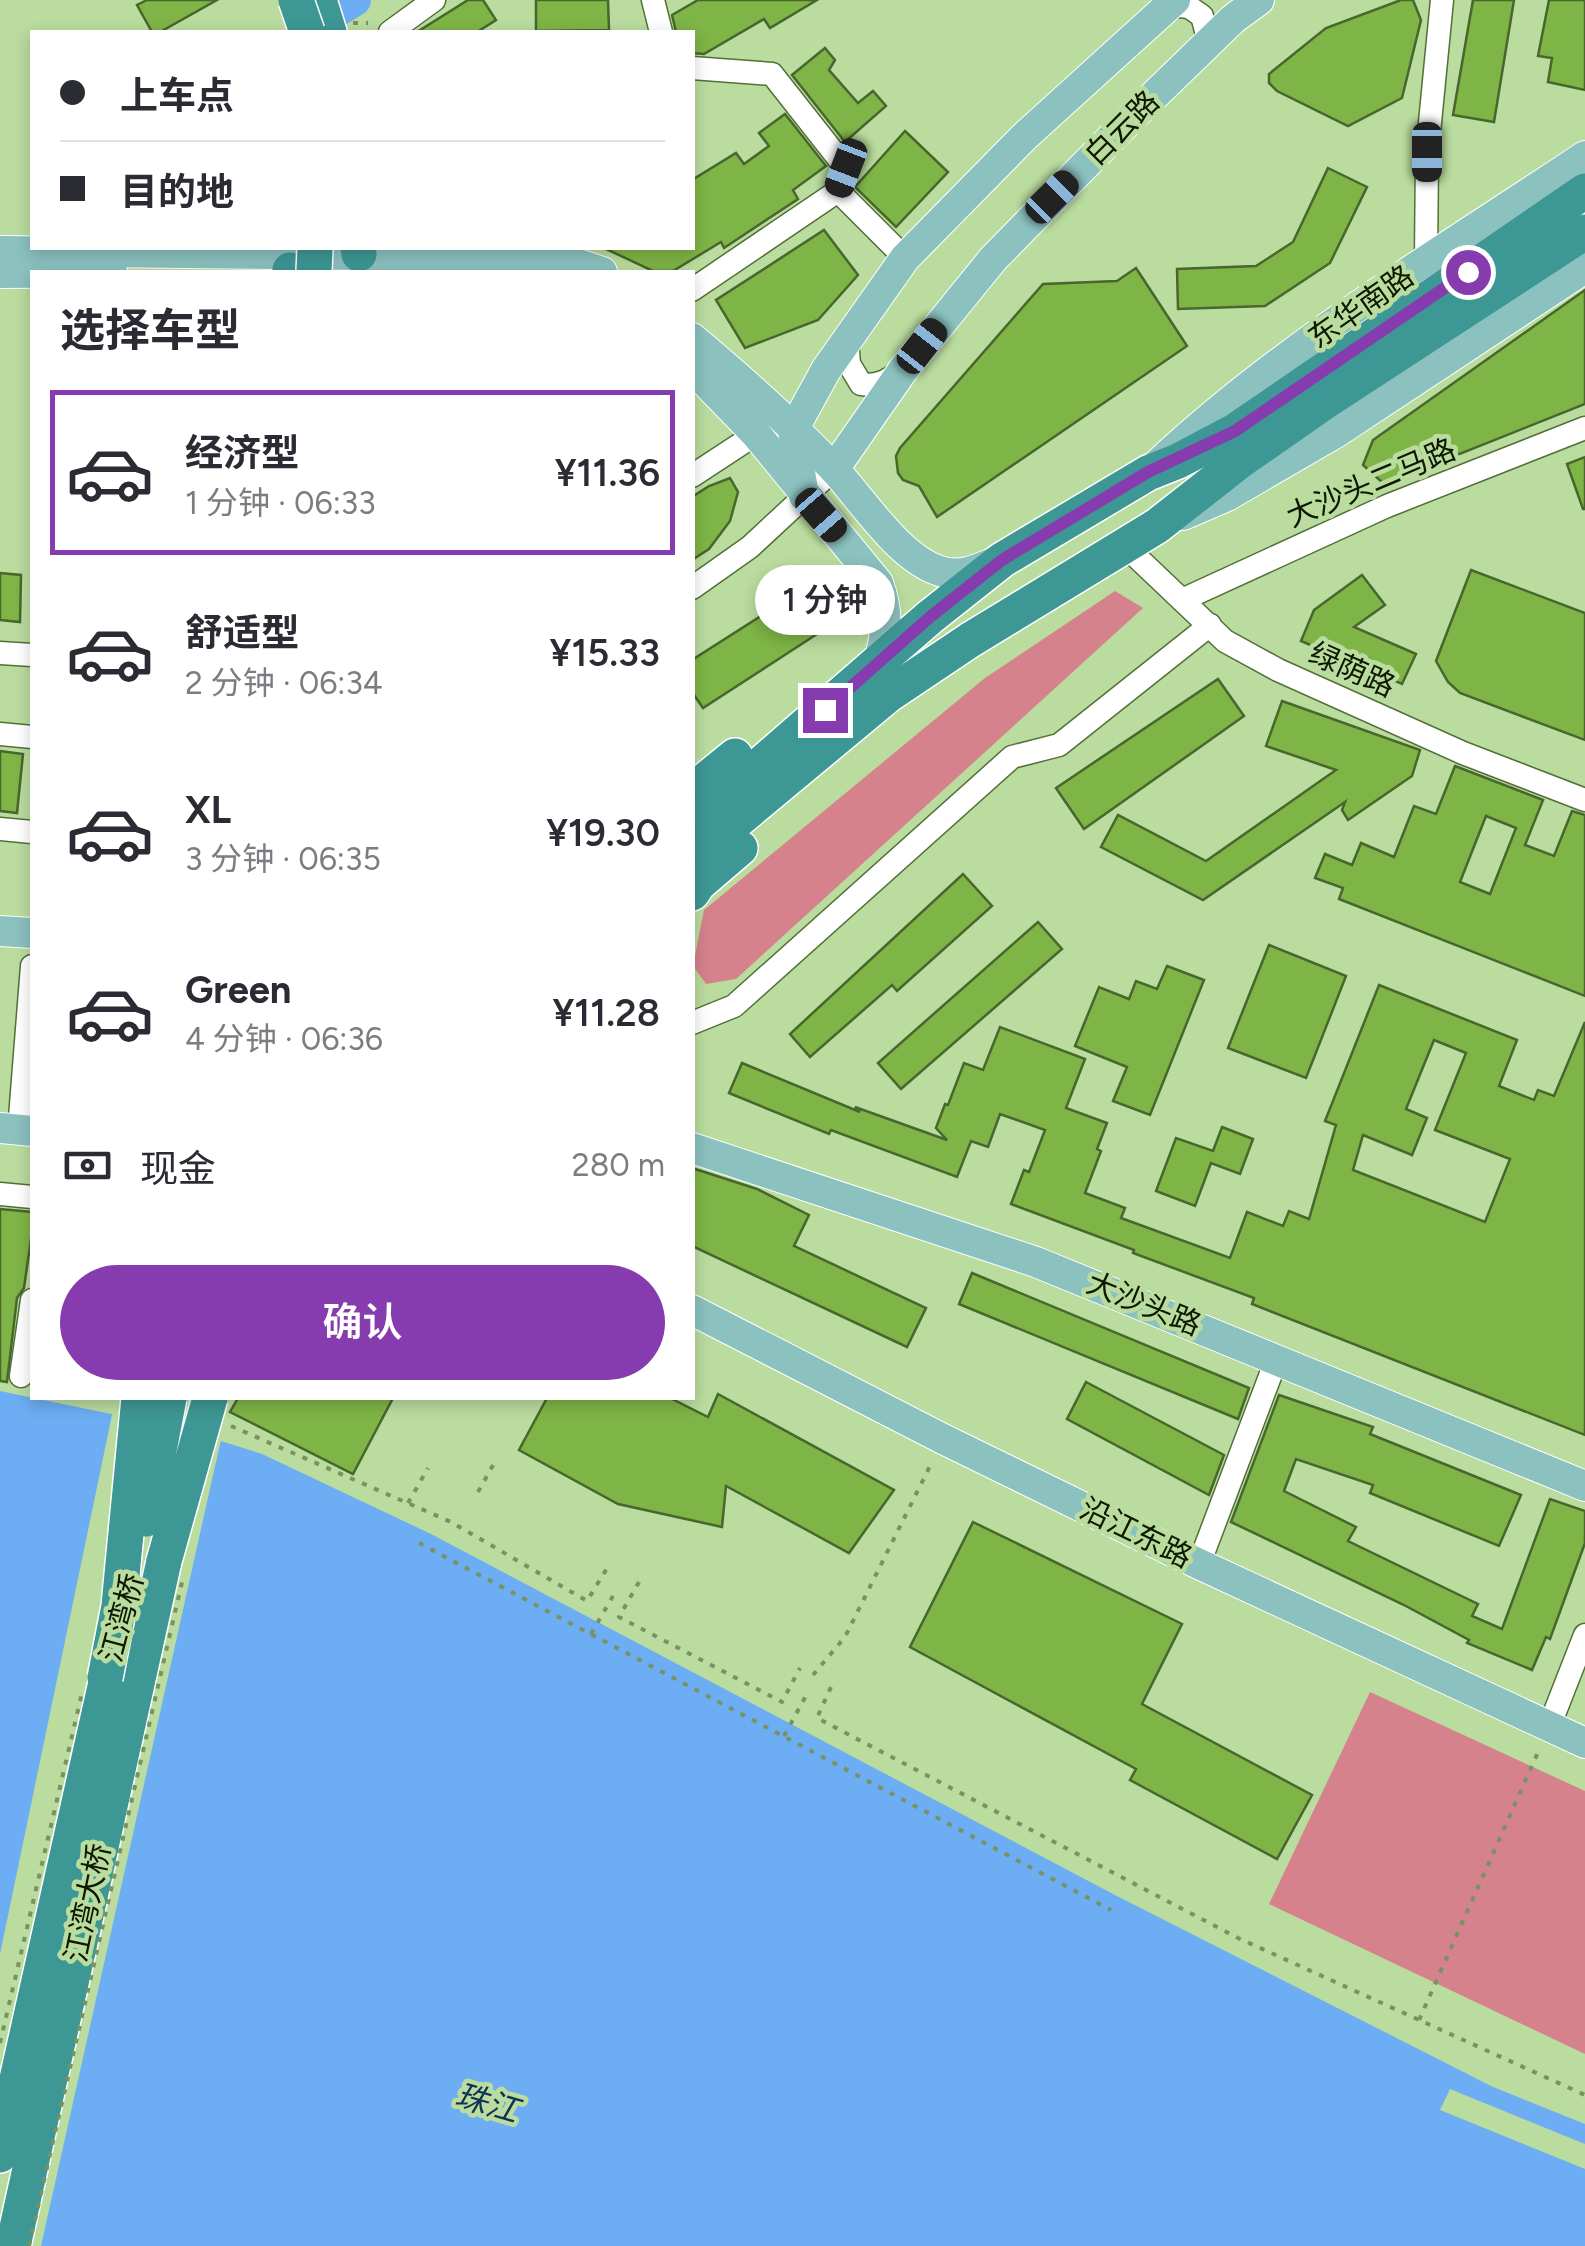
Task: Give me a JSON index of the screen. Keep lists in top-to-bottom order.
{
  "streets": {
    "highway": ["江湾桥", "江湾大桥"],
    "main road": [
      "白云路",
      "东华南路",
      "大沙头路",
      "沿江东路"
    ],
    "street": ["大沙头二马路", "绿荫路"]
  },
  "crossings": [
    ["大沙头二马路", "绿荫路"],
    ["江湾桥", "江湾大桥"]
  ],
  "water": ["珠江"],
  "page": {
    "banner": ["上车点", "目的地"],
    "heading": "选择车型",
    "list": [
      {
        "name": "经济型",
        "note": "1 分钟 · 06:33",
        "value": "¥11.36"
      },
      {
        "name": "舒适型",
        "note": "2 分钟 · 06:34",
        "value": "¥15.33"
      },
      {
        "name": "XL",
        "note": "3 分钟 · 06:35",
        "value": "¥19.30"
      },
      {
        "name": "Green",
        "note": "4 分钟 · 06:36",
        "value": "¥11.28"
      }
    ],
    "bubble": "1 分钟",
    "pay": ["现金", "280 m"],
    "buttons": "确认"
  }
}
